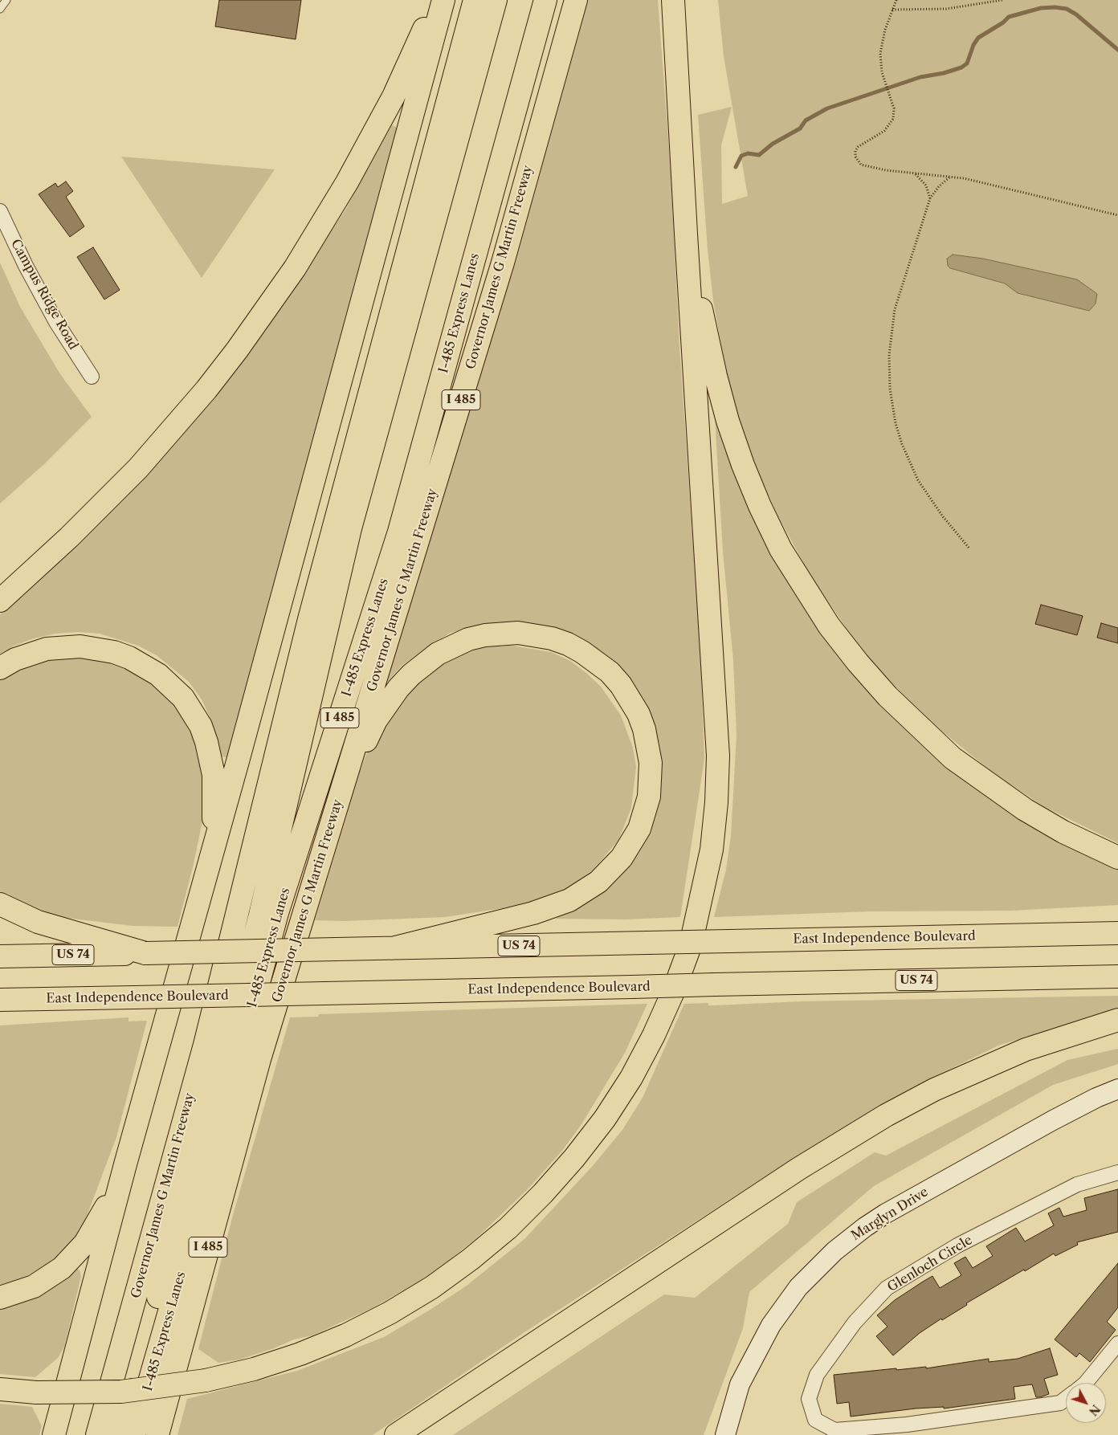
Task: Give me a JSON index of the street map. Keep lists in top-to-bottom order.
{
  "streets": {
    "highway": [
      "Governor James G Martin Freeway",
      "I-485 Express Lanes",
      "I 485",
      "East Independence Boulevard",
      "US 74"
    ],
    "street": ["Campus Ridge Road", "Marglyn Drive", "Glenloch Circle"]
  },
  "north": "bottom right"
}
